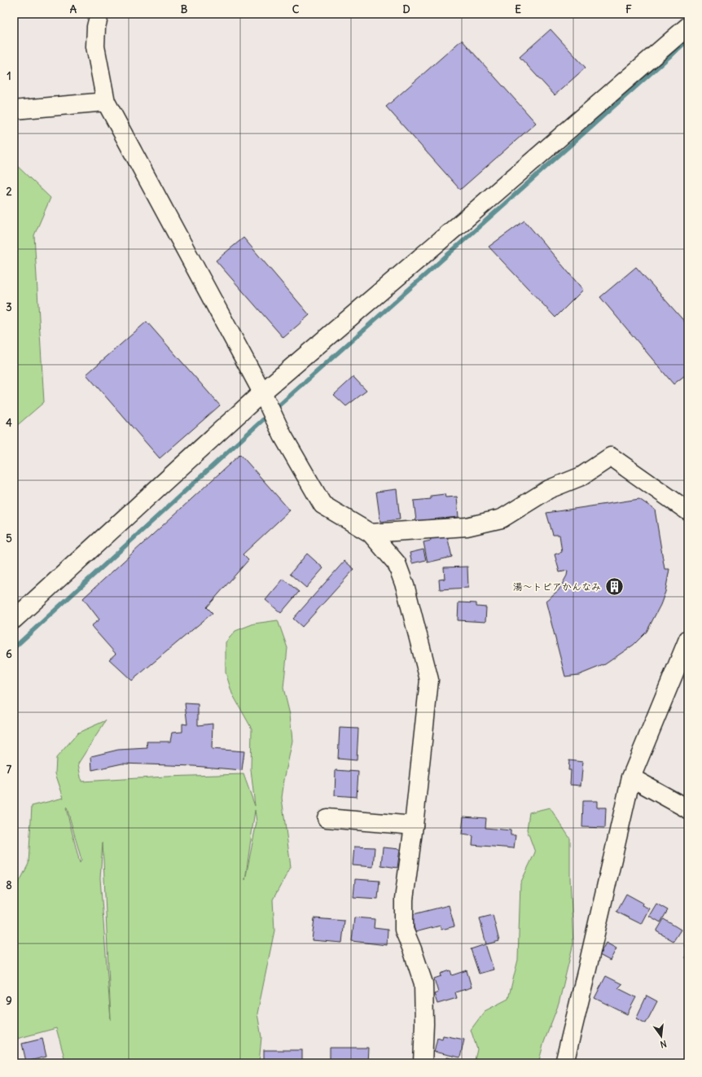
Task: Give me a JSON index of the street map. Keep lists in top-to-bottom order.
{
  "places": {
    "building": ["湯～トピアかんなみ"]
  },
  "north": "bottom",
  "grid": {
    "columns": [
      "A",
      "B",
      "C",
      "D",
      "E",
      "F"
    ],
    "rows": [
      "1",
      "2",
      "3",
      "4",
      "5",
      "6",
      "7",
      "8",
      "9"
    ]
  }
}
